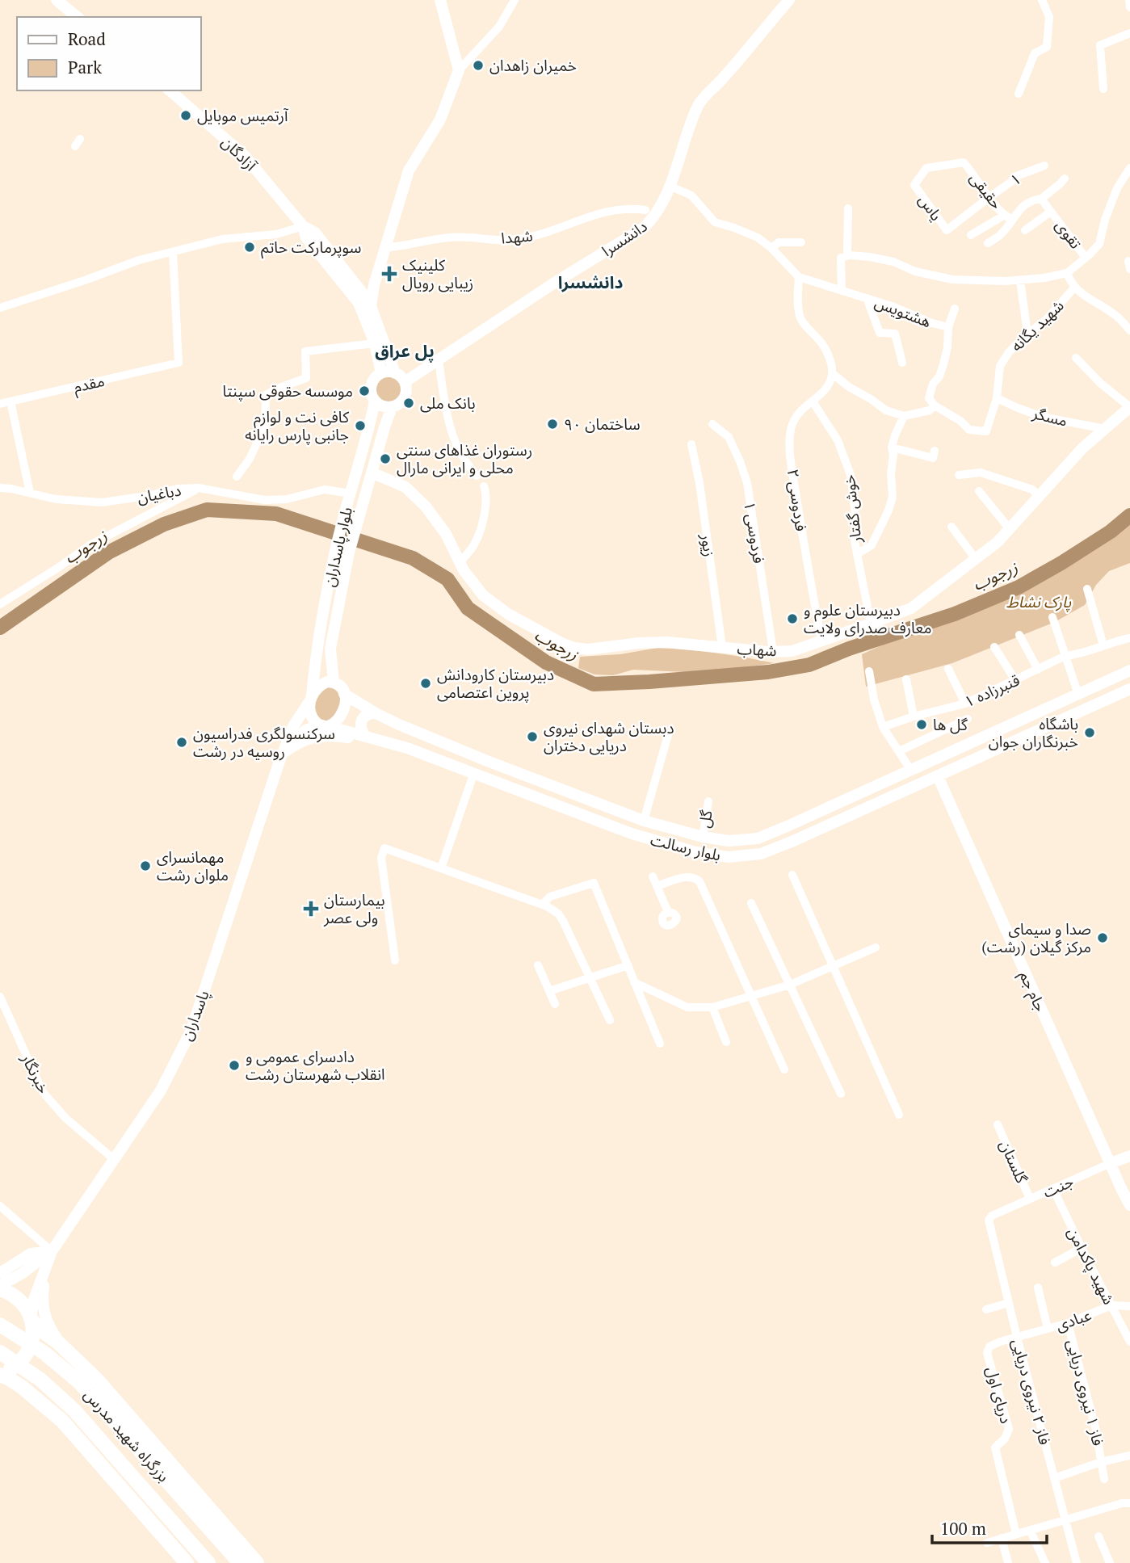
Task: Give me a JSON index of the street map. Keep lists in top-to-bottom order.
{
  "streets": {
    "highway": ["بزرگراه شهید مدرس"],
    "main road": [
      "آزادگان",
      "دانشسرا",
      "بلوار پاسداران",
      "شهاب",
      "بلوار رسالت",
      "جام جم",
      "پاسداران",
      "جنت"
    ],
    "street": [
      "۱",
      "حقیقی",
      "یاس",
      "تقوی",
      "شهدا",
      "هشتویس",
      "شهید یگانه",
      "مقدم",
      "مسگر",
      "دباغیان",
      "فردوسی ۲",
      "خوش گفتار",
      "فردوسی ۱",
      "زیور",
      "قنبرزاده ۱",
      "گل",
      "خبرنگار",
      "گلستان",
      "شهید پاکدامن",
      "عبادی",
      "فاز ۲ نیروی دریایی",
      "فاز ۱ نیروی دریایی",
      "دریای اول"
    ]
  },
  "crossings": [
    ["آزادگان", "دانشسرا"],
    ["آزادگان", "بلوار پاسداران"],
    ["۱", "حقیقی"],
    ["۱", "یاس"],
    ["حقیقی", "یاس"],
    ["دانشسرا", "بلوار پاسداران"],
    ["هشتویس", "شهید یگانه"],
    ["شهید یگانه", "مسگر"],
    ["مسگر", "شهاب"],
    ["دباغیان", "بلوار پاسداران"],
    ["فردوسی ۲", "خوش گفتار"],
    ["فردوسی ۲", "شهاب"],
    ["خوش گفتار", "شهاب"],
    ["فردوسی ۱", "شهاب"],
    ["زیور", "شهاب"],
    ["بلوار پاسداران", "شهاب"],
    ["بلوار پاسداران", "بلوار رسالت"],
    ["بلوار پاسداران", "پاسداران"],
    ["گل", "بلوار رسالت"],
    ["بلوار رسالت", "جام جم"],
    ["بلوار رسالت", "پاسداران"],
    ["جام جم", "جنت"],
    ["پاسداران", "خبرنگار"],
    ["گلستان", "جنت"],
    ["جنت", "شهید پاکدامن"],
    ["جنت", "فاز ۲ نیروی دریایی"],
    ["شهید پاکدامن", "عبادی"],
    ["عبادی", "فاز ۲ نیروی دریایی"],
    ["عبادی", "فاز ۱ نیروی دریایی"],
    ["عبادی", "دریای اول"],
    ["فاز ۲ نیروی دریایی", "دریای اول"]
  ],
  "districts": ["دانشسرا", "پل عراق"],
  "water": ["زرجوب"],
  "parks": ["پارک نشاط"],
  "places": {
    "other": [
      "خمیران زاهدان",
      "آرتمیس موبایل",
      "سوپرمارکت حاتم",
      "موسسه حقوقی سپنتا",
      "بانک ملی",
      "ساختمان ۹۰",
      "کافی نت و لوازم جانبی پارس رایانه",
      "رستوران غذاهای سنتی محلی و ایرانی مارال",
      "دبیرستان علوم و معارف صدرای ولایت",
      "دبیرستان کارودانش پروین اعتصامی",
      "گل ها",
      "باشگاه خبرنگاران جوان",
      "دبستان شهدای نیروی دریایی دختران",
      "سرکنسولگری فدراسیون روسیه در رشت",
      "مهمانسرای ملوان رشت",
      "صدا و سیمای مرکز گیلان (رشت)",
      "دادسرای عمومی و انقلاب شهرستان رشت"
    ],
    "health": ["کلینیک زیبایی رویال", "بیمارستان ولی عصر"]
  },
  "legend": ["Road", "Park"],
  "scale_bar": "100 m"
}
